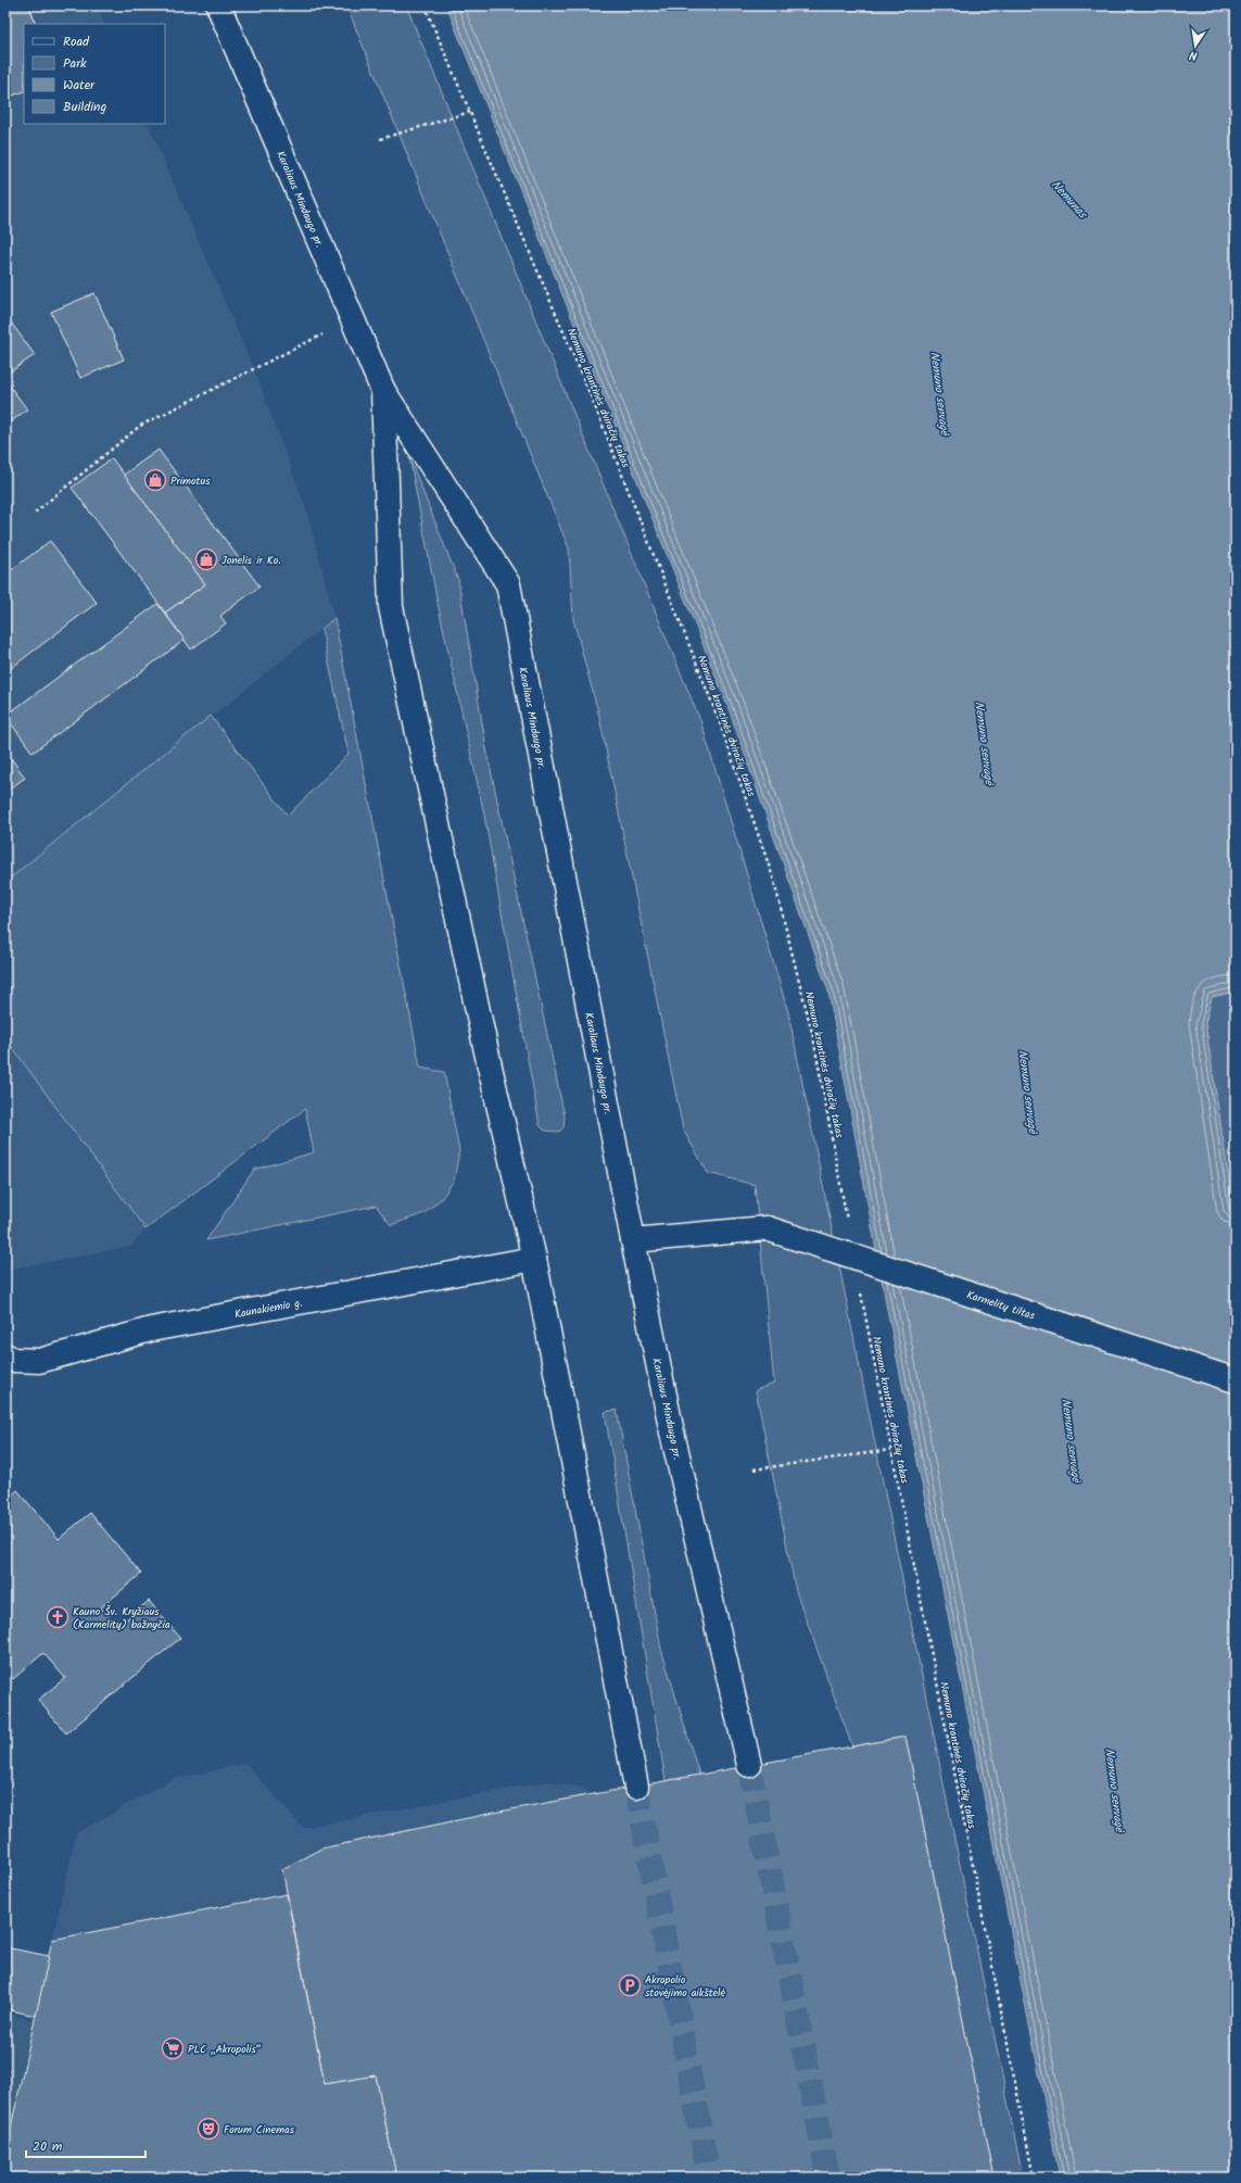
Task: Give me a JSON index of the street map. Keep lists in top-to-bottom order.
{
  "streets": {
    "main road": ["Karaliaus Mindaugo pr.", "Karmelitų tiltas", "Kaunakiemio g."],
    "path": ["Nemuno krantinės dviračių takas"]
  },
  "crossings": [
    ["Karaliaus Mindaugo pr.", "Karmelitų tiltas"],
    ["Karaliaus Mindaugo pr.", "Kaunakiemio g."]
  ],
  "water": ["Nemunas", "Nemuno senvagė"],
  "places": {
    "shop": ["Primotus", "Jonelis ir Ko."],
    "church": ["Kauno Šv. Kryžiaus (Karmelitų) bažnyčia"],
    "parking": ["Akropolio stovėjimo aikštelė"],
    "supermarket": ["PLC „Akropolis“"],
    "theatre": ["Forum Cinemas"]
  },
  "legend": [
    "Road",
    "Park",
    "Water",
    "Building"
  ],
  "scale_bar": "20 m",
  "north": "bottom"
}
